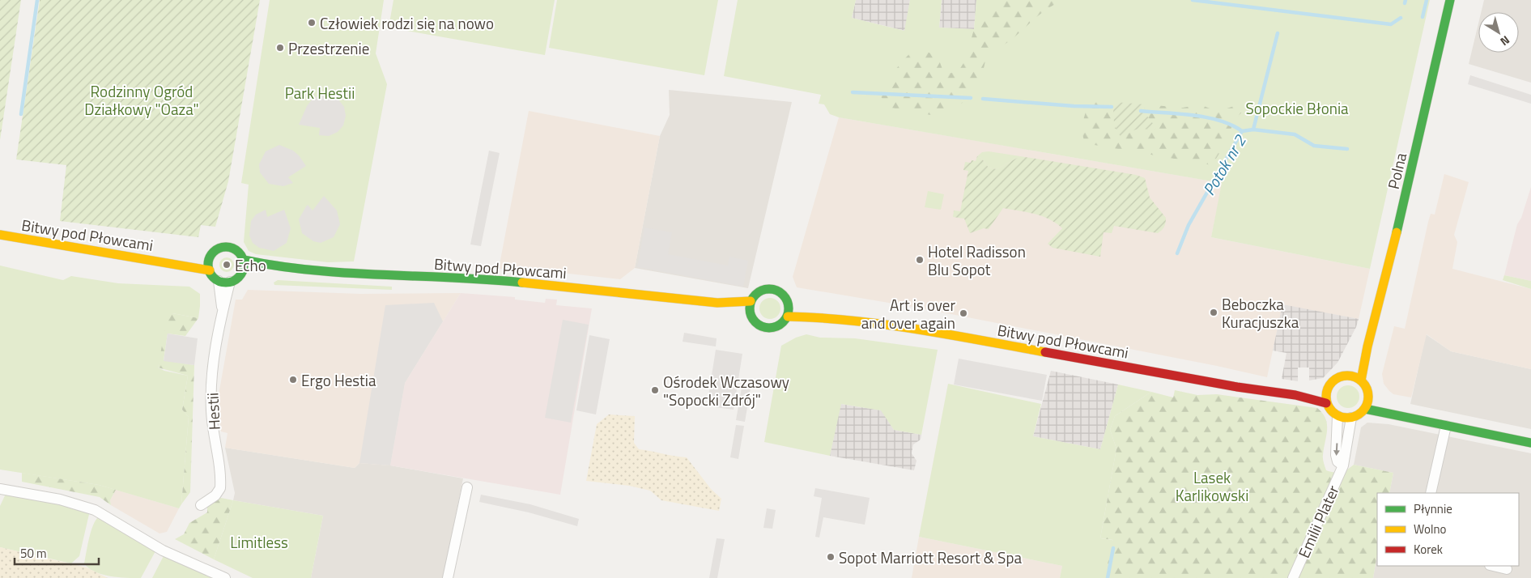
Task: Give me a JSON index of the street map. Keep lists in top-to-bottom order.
{
  "streets": {
    "street": [
      "Polna",
      "Bitwy pod Płowcami",
      "Hestii",
      "Emilii Plater"
    ]
  },
  "crossings": [
    ["Polna", "Bitwy pod Płowcami"],
    ["Polna", "Emilii Plater"],
    ["Bitwy pod Płowcami", "Hestii"],
    ["Bitwy pod Płowcami", "Emilii Plater"]
  ],
  "water": ["Potok nr 2"],
  "parks": [
    "Rodzinny Ogród Działkowy \"Oaza\"",
    "Park Hestii",
    "Sopockie Błonia",
    "Lasek Karlikowski",
    "Limitless"
  ],
  "places": [
    "Człowiek rodzi się na nowo",
    "Przestrzenie",
    "Hotel Radisson Blu Sopot",
    "Echo",
    "Beboczka Kuracjuszka",
    "Art is over and over again",
    "Ergo Hestia",
    "Ośrodek Wczasowy \"Sopocki Zdrój\"",
    "Sopot Marriott Resort & Spa"
  ],
  "legend": ["Płynnie", "Wolno", "Korek"],
  "scale_bar": "50 m",
  "north": "bottom right"
}
